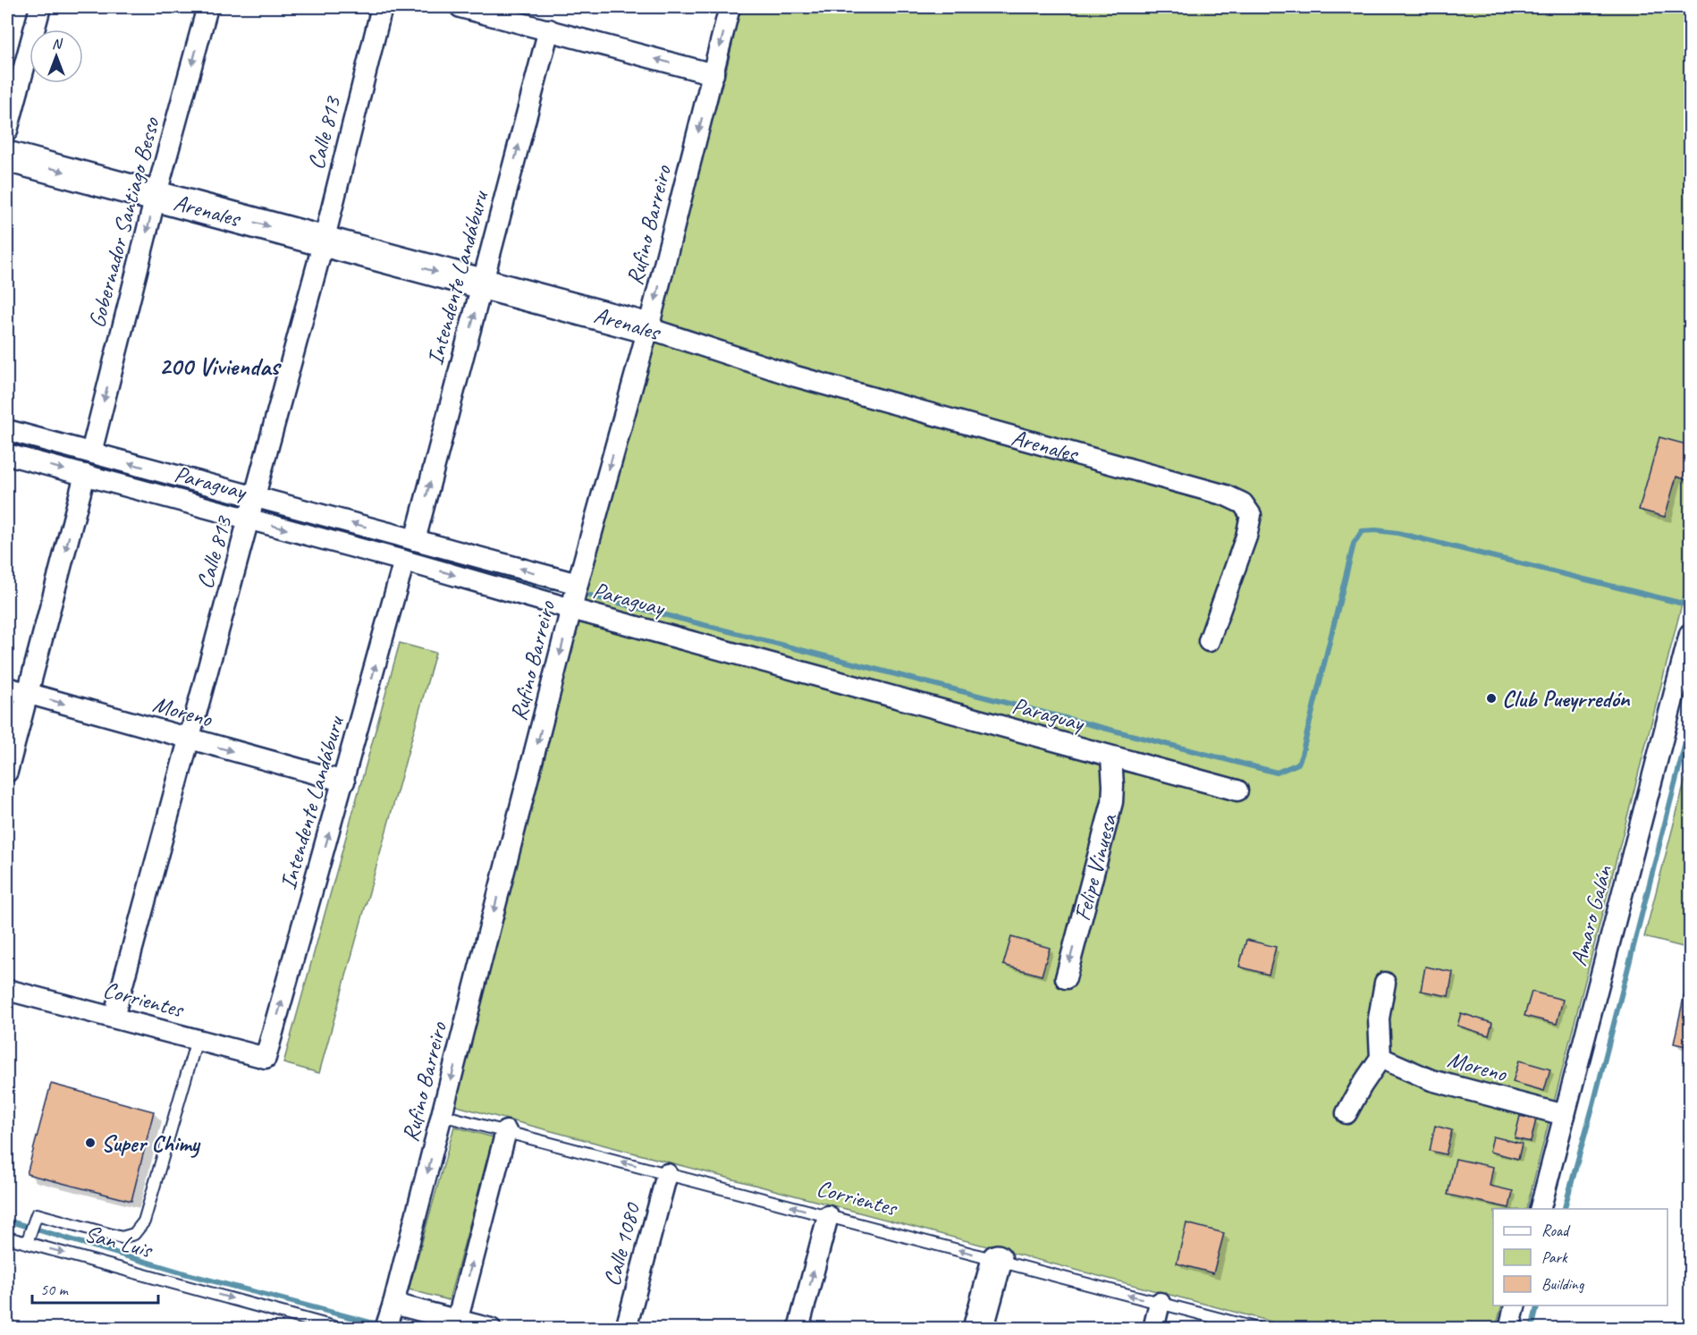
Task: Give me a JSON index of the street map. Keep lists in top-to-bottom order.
{
  "streets": {
    "street": [
      "Calle 813",
      "Arenales",
      "Gobernador Santiago Besso",
      "Rufino Barreiro",
      "Intendente Landáburu",
      "Paraguay",
      "Moreno",
      "Felipe Vinuesa",
      "Amaro Galán",
      "Corrientes",
      "Calle 1080"
    ],
    "lane": ["San Luis"]
  },
  "crossings": [
    ["Calle 813", "Arenales"],
    ["Calle 813", "Paraguay"],
    ["Calle 813", "Moreno"],
    ["Calle 813", "Corrientes"],
    ["Arenales", "Gobernador Santiago Besso"],
    ["Arenales", "Rufino Barreiro"],
    ["Arenales", "Intendente Landáburu"],
    ["Gobernador Santiago Besso", "Paraguay"],
    ["Rufino Barreiro", "Paraguay"],
    ["Rufino Barreiro", "Corrientes"],
    ["Intendente Landáburu", "Paraguay"],
    ["Intendente Landáburu", "Moreno"],
    ["Intendente Landáburu", "Corrientes"],
    ["Paraguay", "Felipe Vinuesa"],
    ["Moreno", "Amaro Galán"],
    ["Corrientes", "Calle 1080"]
  ],
  "one_way": [
    "Gobernador Santiago Besso",
    "Rufino Barreiro",
    "Intendente Landáburu",
    "Moreno",
    "Felipe Vinuesa",
    "Corrientes",
    "San Luis"
  ],
  "districts": ["200 Viviendas"],
  "places": ["Club Pueyrredón", "Super Chimy"],
  "legend": ["Road", "Park", "Building"],
  "scale_bar": "50 m",
  "north": "top"
}
